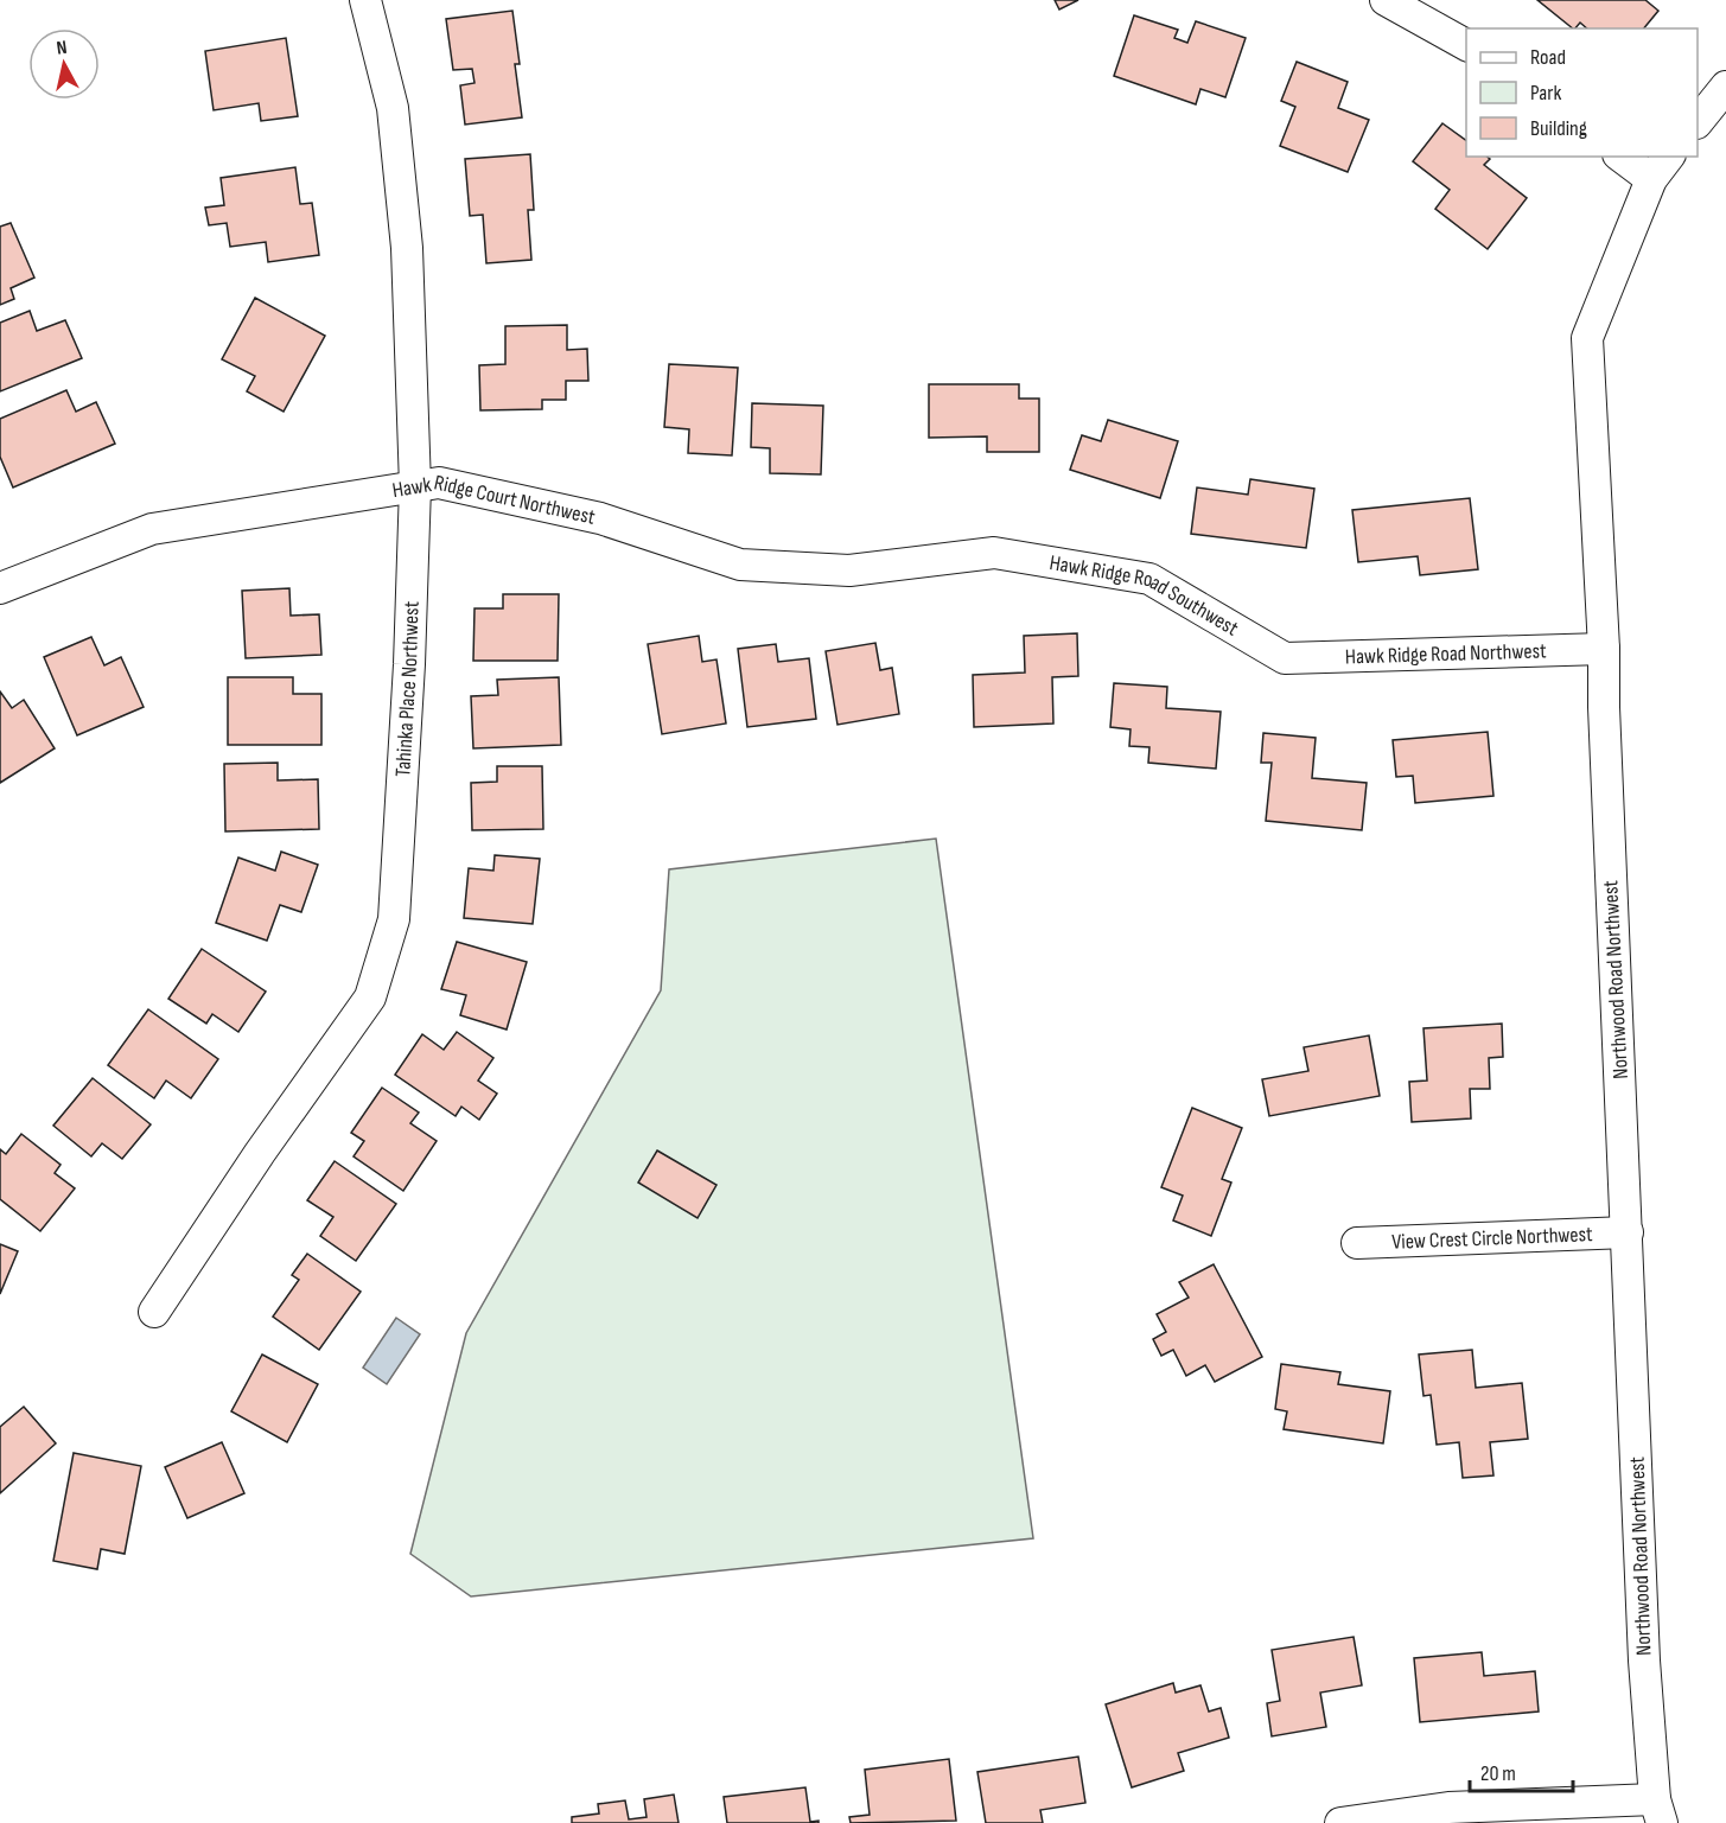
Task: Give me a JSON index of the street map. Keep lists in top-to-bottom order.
{
  "streets": {
    "street": [
      "Hawk Ridge Court Northwest",
      "Hawk Ridge Road Southwest",
      "Hawk Ridge Road Northwest",
      "Tahinka Place Northwest",
      "Northwood Road Northwest",
      "View Crest Circle Northwest"
    ]
  },
  "crossings": [
    ["Hawk Ridge Court Northwest", "Hawk Ridge Road Southwest"],
    ["Hawk Ridge Court Northwest", "Tahinka Place Northwest"],
    ["Hawk Ridge Road Southwest", "Hawk Ridge Road Northwest"],
    ["Hawk Ridge Road Northwest", "Northwood Road Northwest"],
    ["Northwood Road Northwest", "View Crest Circle Northwest"]
  ],
  "legend": ["Road", "Park", "Building"],
  "scale_bar": "20 m",
  "north": "top"
}
